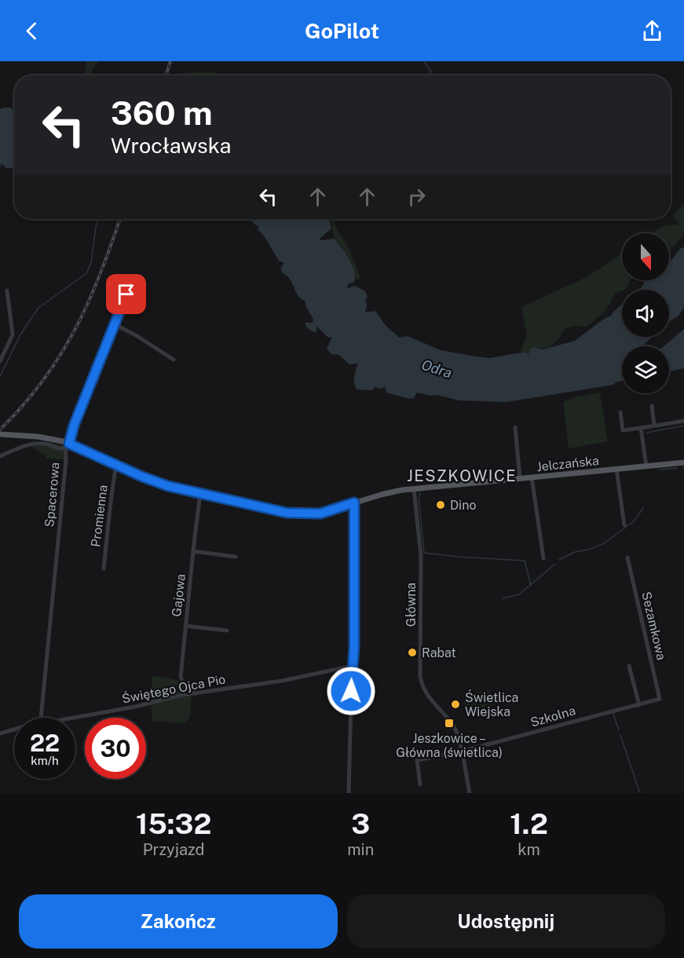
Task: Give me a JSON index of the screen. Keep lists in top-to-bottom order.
{
  "streets": {
    "main road": ["Jelczańska"],
    "street": [
      "Spacerowa",
      "Promienna",
      "Gajowa",
      "Główna",
      "Sezamkowa",
      "Świętego Ojca Pio",
      "Szkolna"
    ]
  },
  "crossings": [
    ["Jelczańska", "Spacerowa"],
    ["Jelczańska", "Promienna"],
    ["Jelczańska", "Gajowa"],
    ["Jelczańska", "Główna"],
    ["Gajowa", "Świętego Ojca Pio"],
    ["Główna", "Szkolna"],
    ["Sezamkowa", "Szkolna"]
  ],
  "districts": ["JESZKOWICE"],
  "water": ["Odra"],
  "places": {
    "other": ["Dino", "Rabat", "Świetlica Wiejska"],
    "transit": ["Jeszkowice – Główna (świetlica)"]
  },
  "north": "bottom",
  "page": {
    "header": "GoPilot",
    "turn": ["360 m", "Wrocławska"],
    "speed": "22 km/h",
    "limit": "30",
    "eta": [
      "15:32",
      "Przyjazd",
      "3",
      "min",
      "1.2",
      "km"
    ],
    "buttons": ["Zakończ", "Udostępnij"]
  }
}
